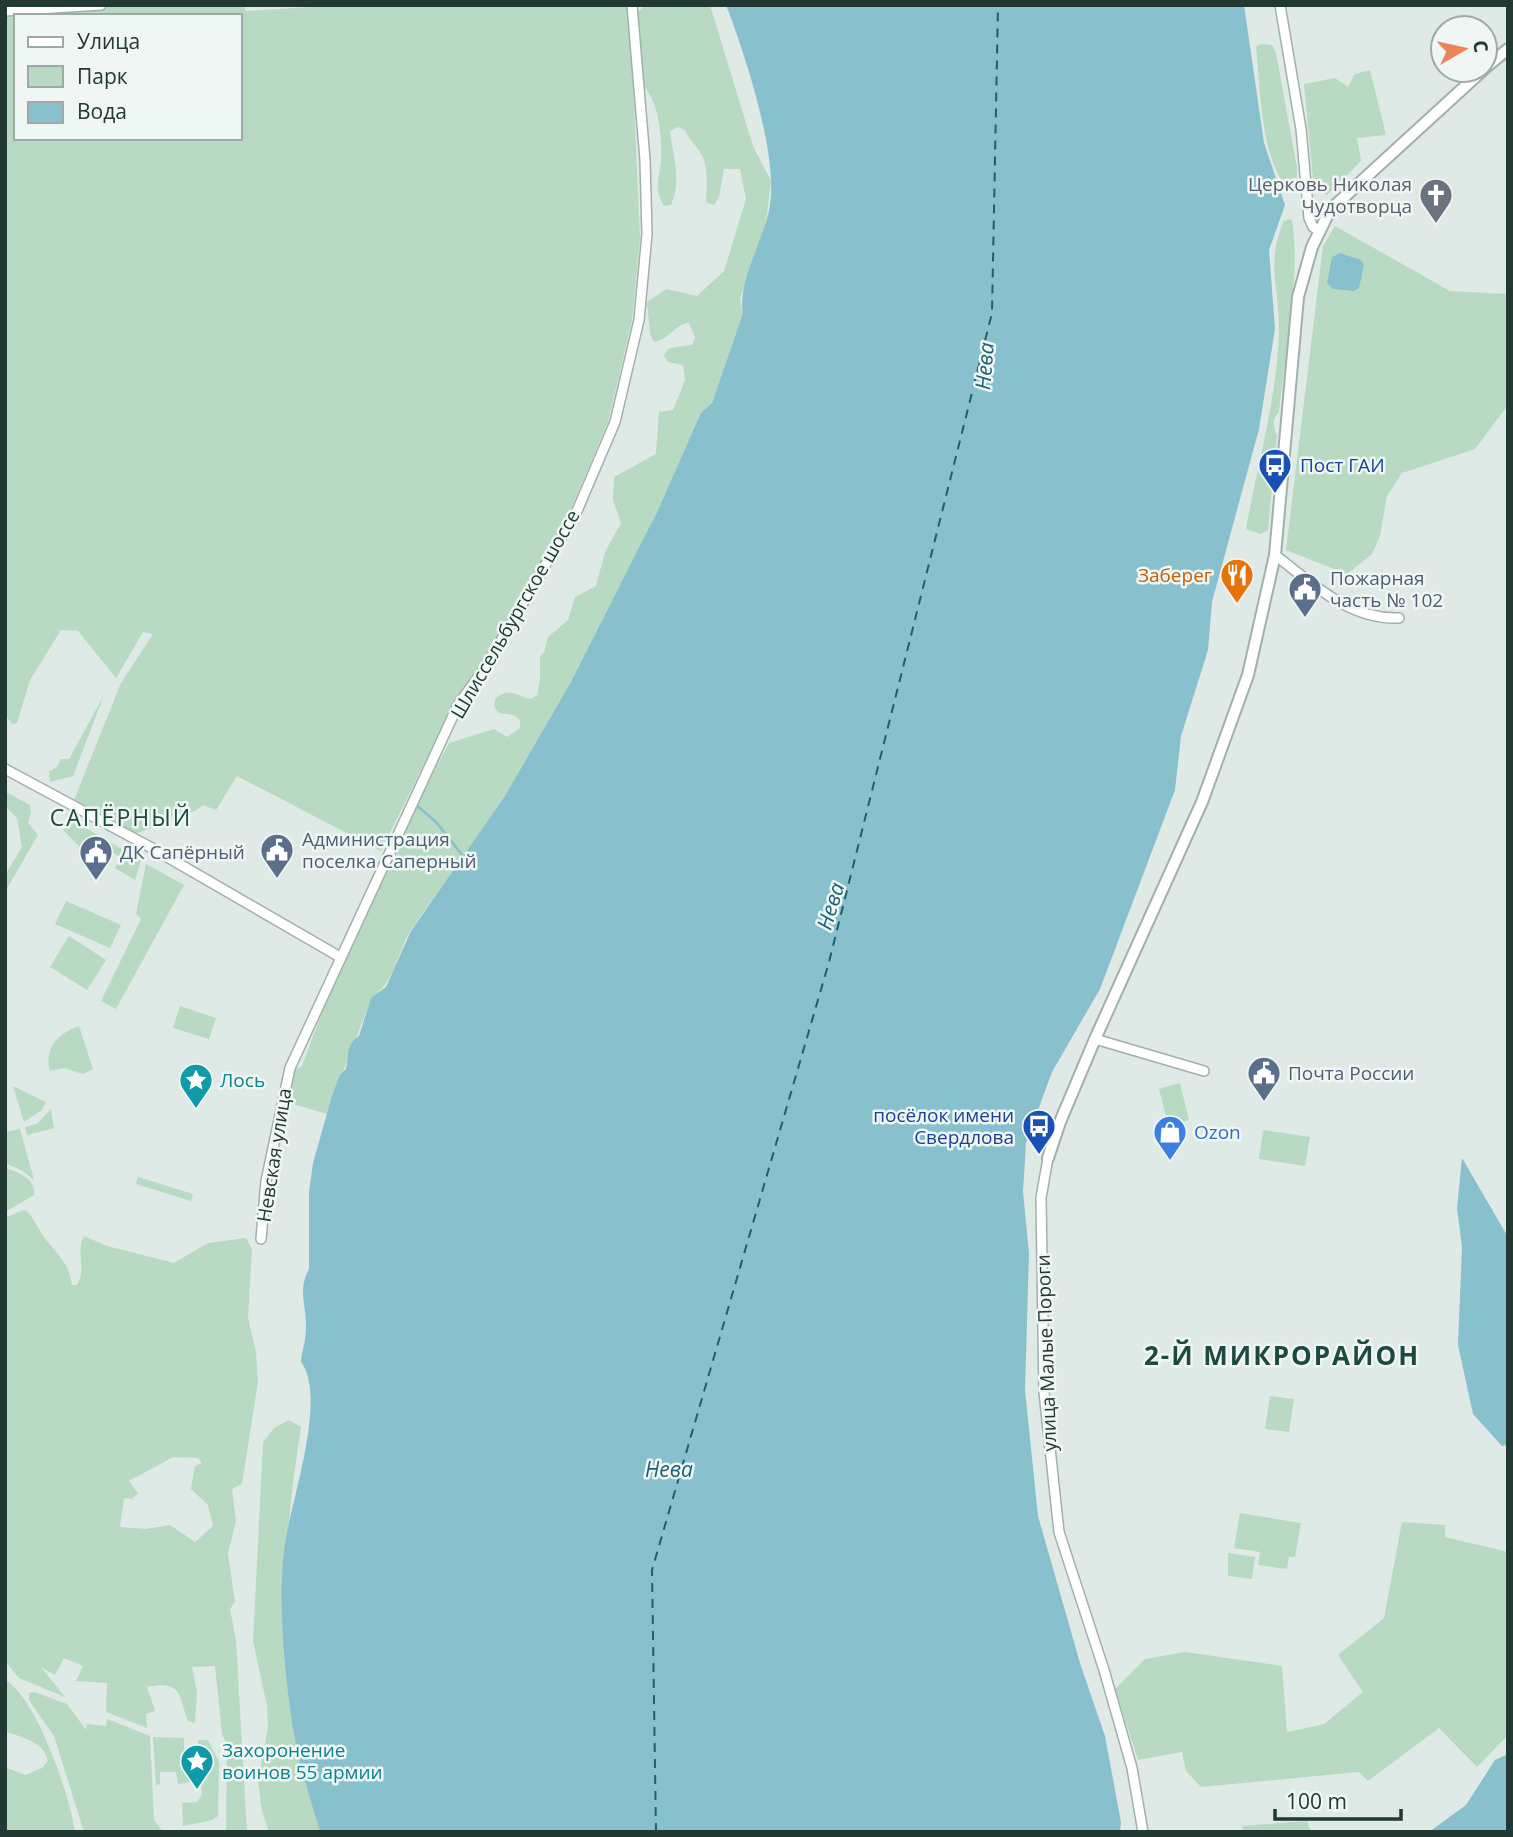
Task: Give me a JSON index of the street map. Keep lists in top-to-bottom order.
{
  "streets": {
    "street": ["Шлиссельбургское шоссе", "Невская улица", "улица Малые Пороги"]
  },
  "crossings": [
    ["Шлиссельбургское шоссе", "Невская улица"]
  ],
  "districts": ["САПЁРНЫЙ", "2-Й МИКРОРАЙОН"],
  "water": ["Нева"],
  "places": {
    "church": ["Церковь Николая Чудотворца"],
    "bus stop": ["Пост ГАИ", "посёлок имени Свердлова"],
    "restaurant": ["Заберег"],
    "public building": [
      "Пожарная часть № 102",
      "Администрация поселка Саперный",
      "ДК Сапёрный",
      "Почта России"
    ],
    "place": ["Лось", "Захоронение воинов 55 армии"],
    "shop": ["Ozon"]
  },
  "legend": ["Улица", "Парк", "Вода"],
  "scale_bar": "100 m",
  "north": "right"
}
